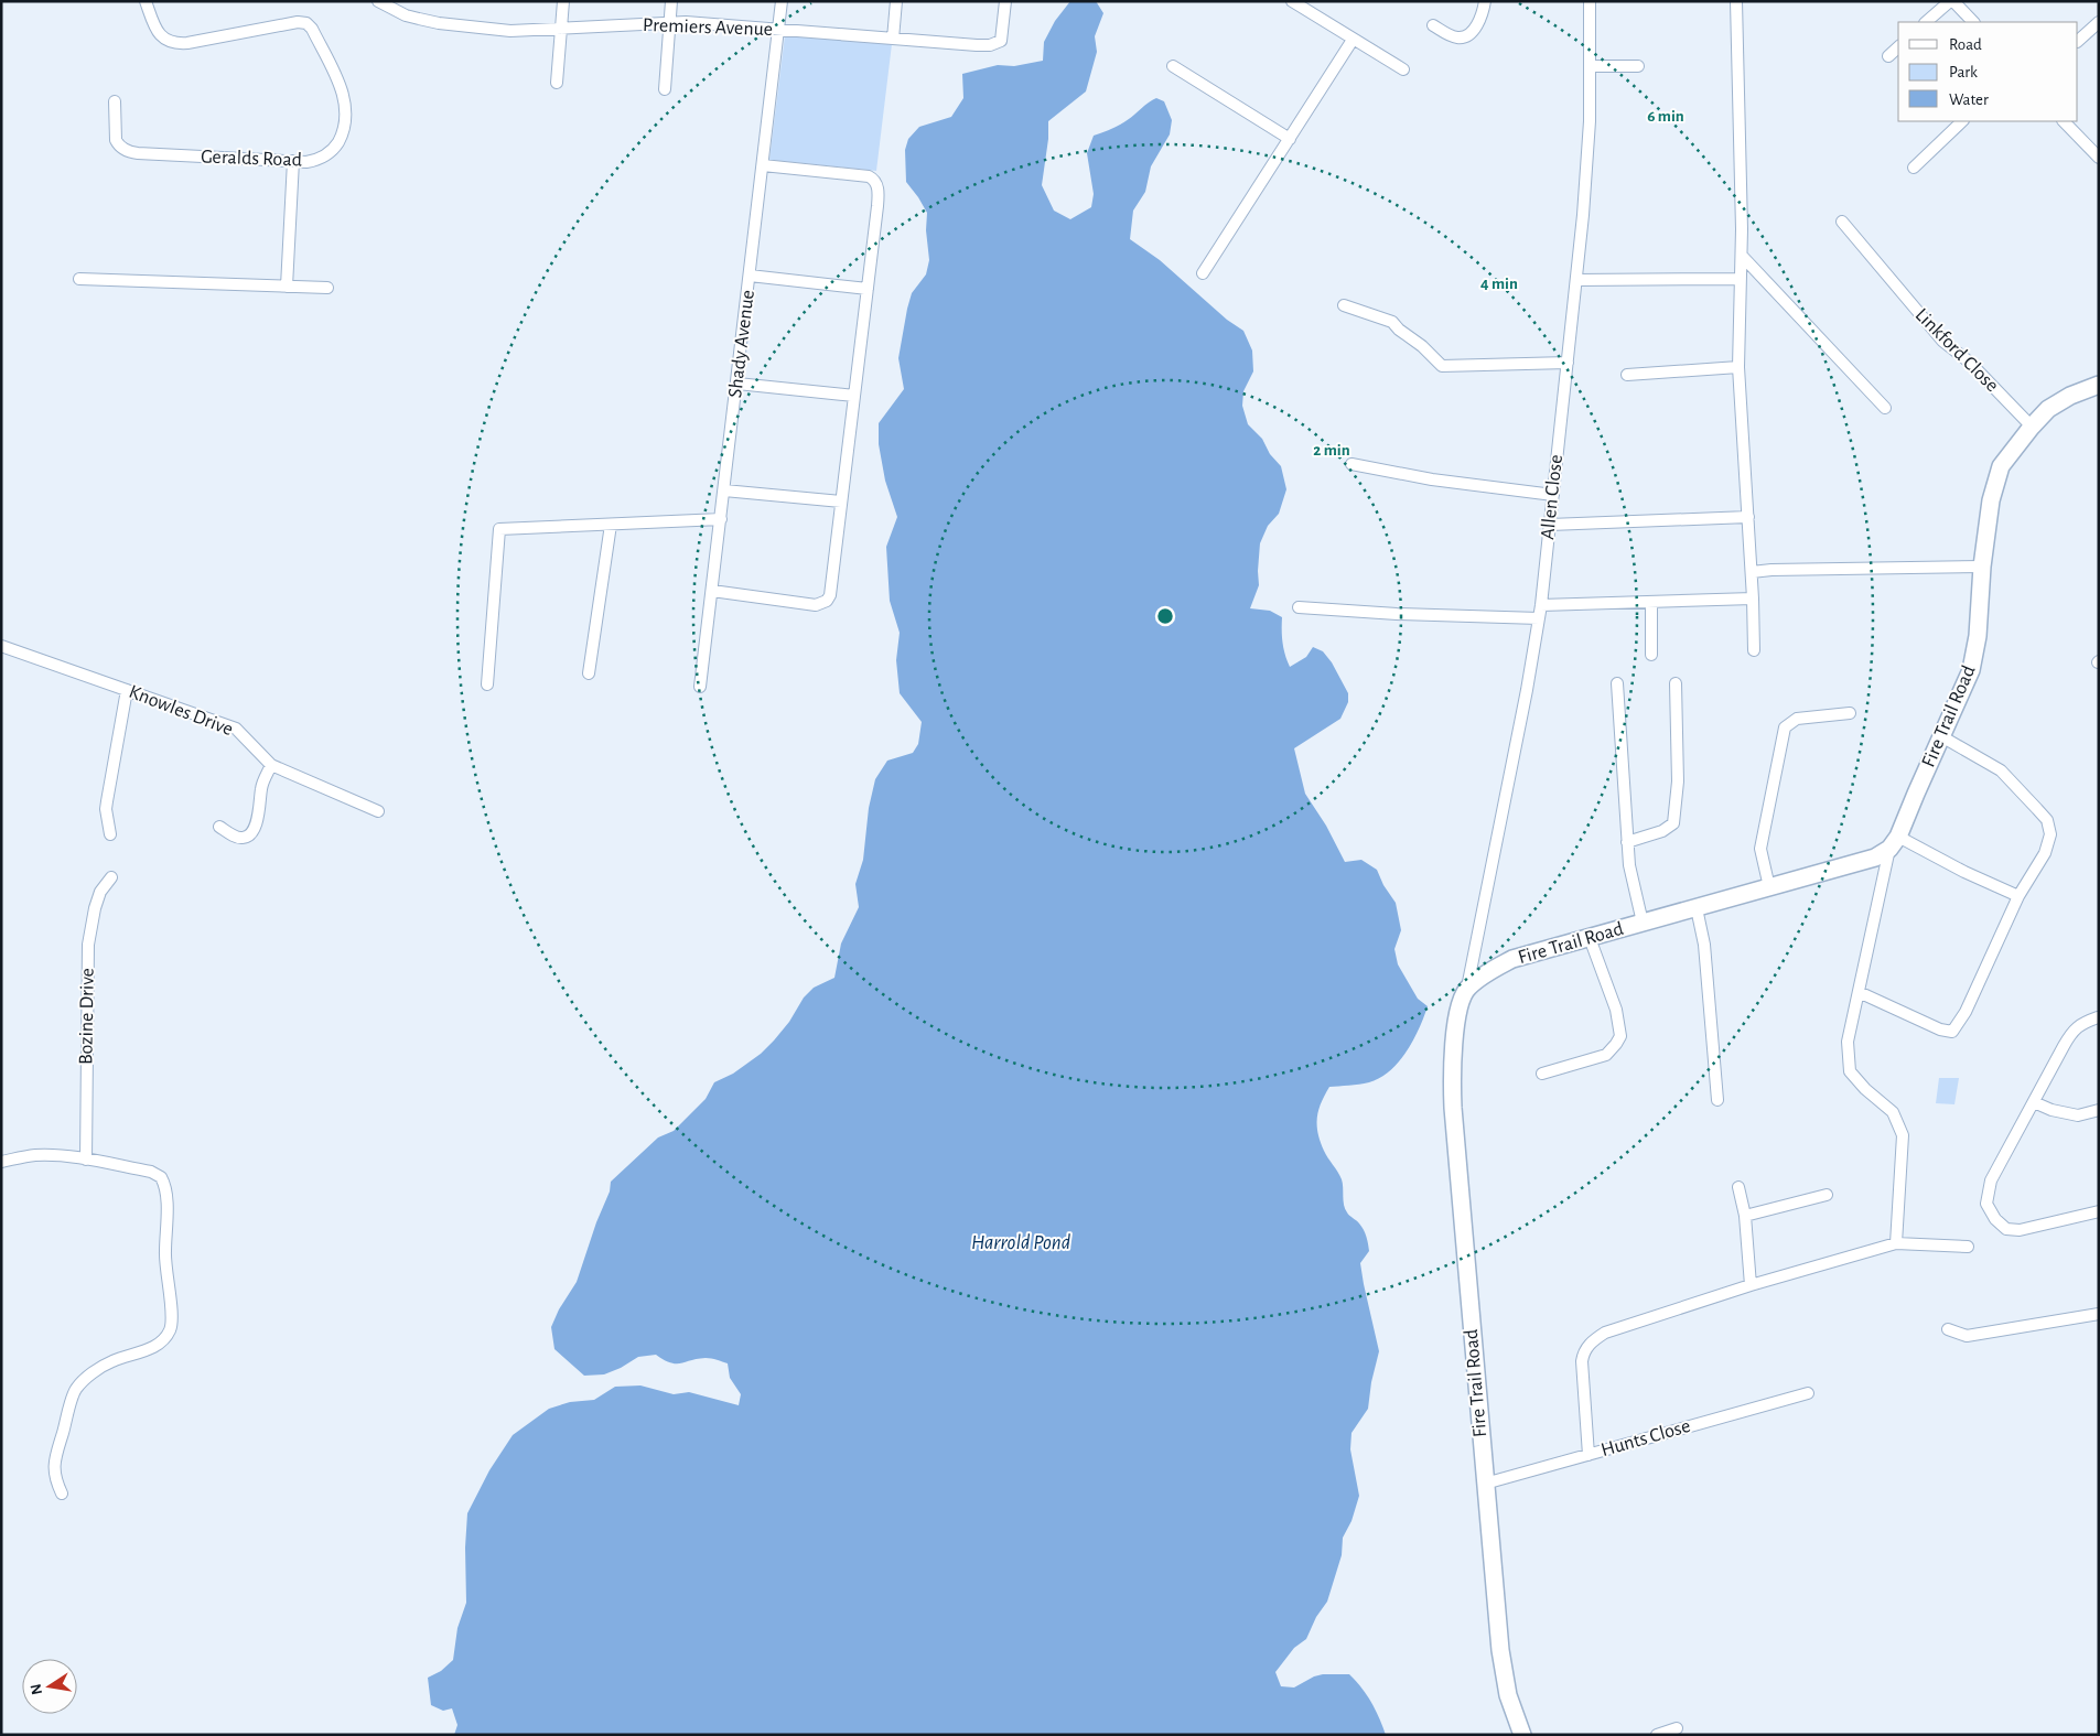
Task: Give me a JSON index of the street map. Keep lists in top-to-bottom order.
{
  "streets": {
    "street": [
      "Premiers Avenue",
      "Geralds Road",
      "Shady Avenue",
      "Linkford Close",
      "Allen Close",
      "Knowles Drive",
      "Fire Trail Road",
      "Bozine Drive",
      "Hunts Close"
    ]
  },
  "crossings": [
    ["Premiers Avenue", "Shady Avenue"],
    ["Linkford Close", "Fire Trail Road"],
    ["Allen Close", "Fire Trail Road"],
    ["Fire Trail Road", "Hunts Close"]
  ],
  "water": ["Harrold Pond"],
  "legend": ["Road", "Park", "Water"],
  "north": "left",
  "rings": ["6 min", "4 min", "2 min"]
}
